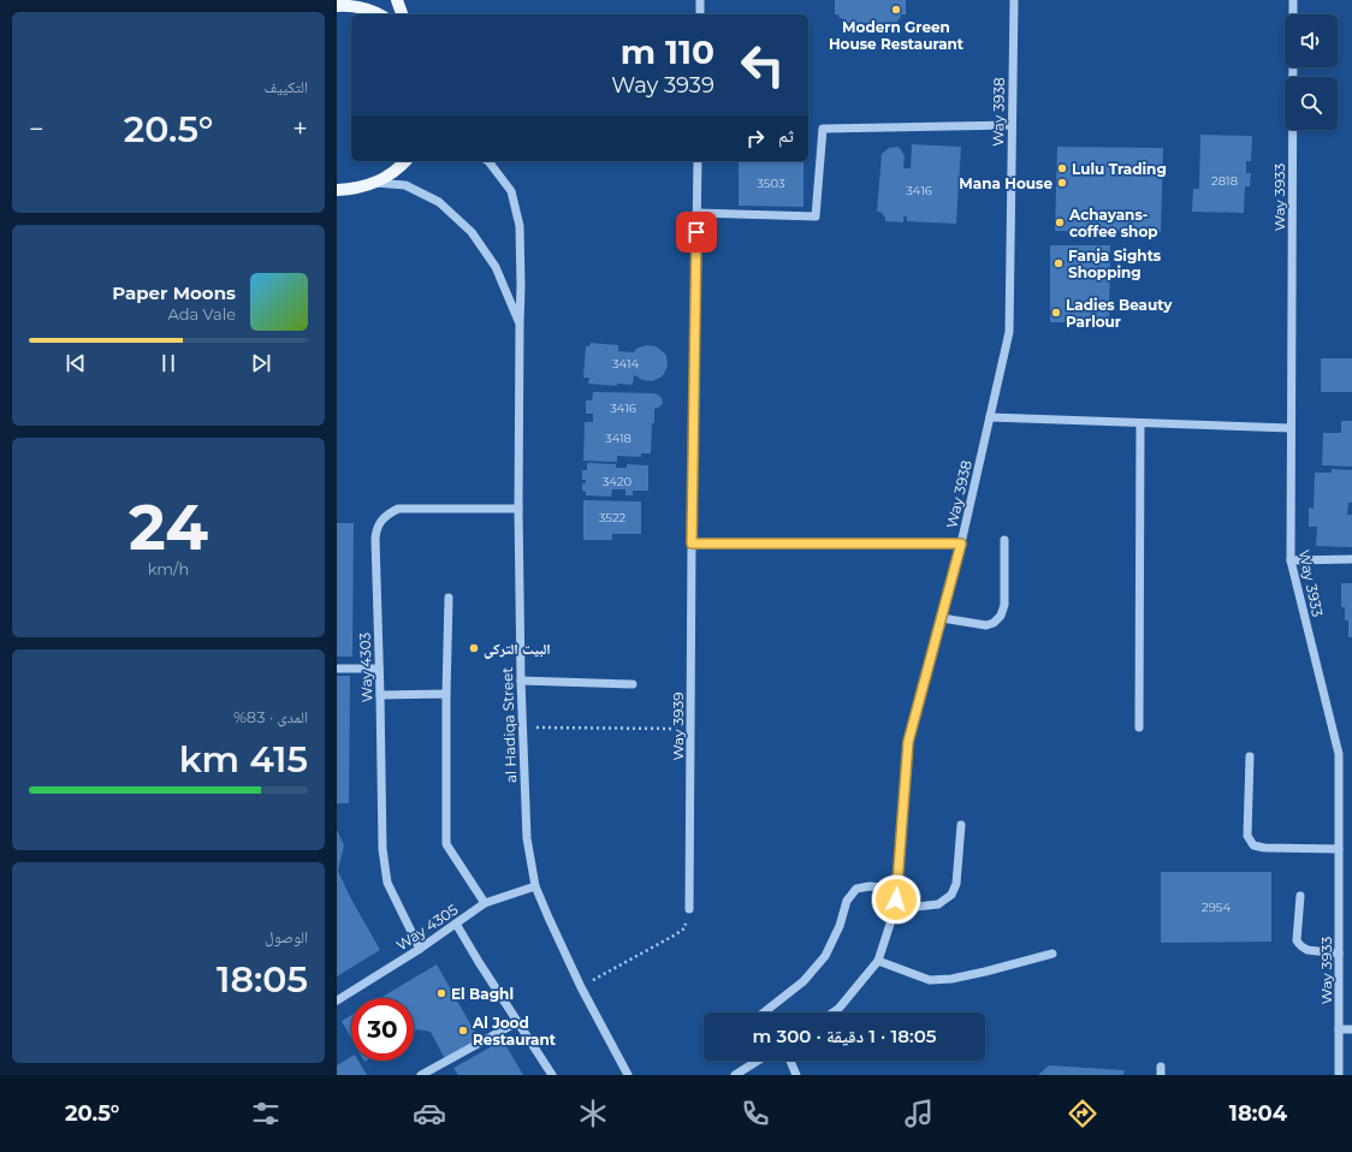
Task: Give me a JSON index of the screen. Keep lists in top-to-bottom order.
{
  "streets": {
    "street": [
      "Way 3938",
      "Way 3933",
      "Way 4303",
      "al Hadiqa Street",
      "Way 3939",
      "Way 4305"
    ]
  },
  "crossings": [
    ["Way 4303", "al Hadiqa Street"],
    ["Way 4303", "Way 4305"],
    ["al Hadiqa Street", "Way 4305"]
  ],
  "places": [
    "Modern Green House Restaurant",
    "Lulu Trading",
    "Mana House",
    "Achayans- coffee shop",
    "Fanja Sights Shopping",
    "Ladies Beauty Parlour",
    "البيت التركي",
    "El Baghl",
    "Al Jood Restaurant"
  ],
  "house_numbers": [
    "2818",
    "3503",
    "3416",
    "3414",
    "3416",
    "3418",
    "3420",
    "3522",
    "2954"
  ],
  "page": {
    "tile": [
      "التكييف",
      ["24", "km/h"],
      ["المدى · 83%", "415 km"],
      ["الوصول", "18:05"]
    ],
    "turn": ["110 m", "Way 3939"],
    "heat": ["−", "20.5°", "+"],
    "then": "ثم",
    "song": ["Paper Moons", "Ada Vale"],
    "limit": "30",
    "trip": "18:05 · 1 دقيقة · 300 m",
    "tabs": ["18:04", "20.5°"]
  }
}
